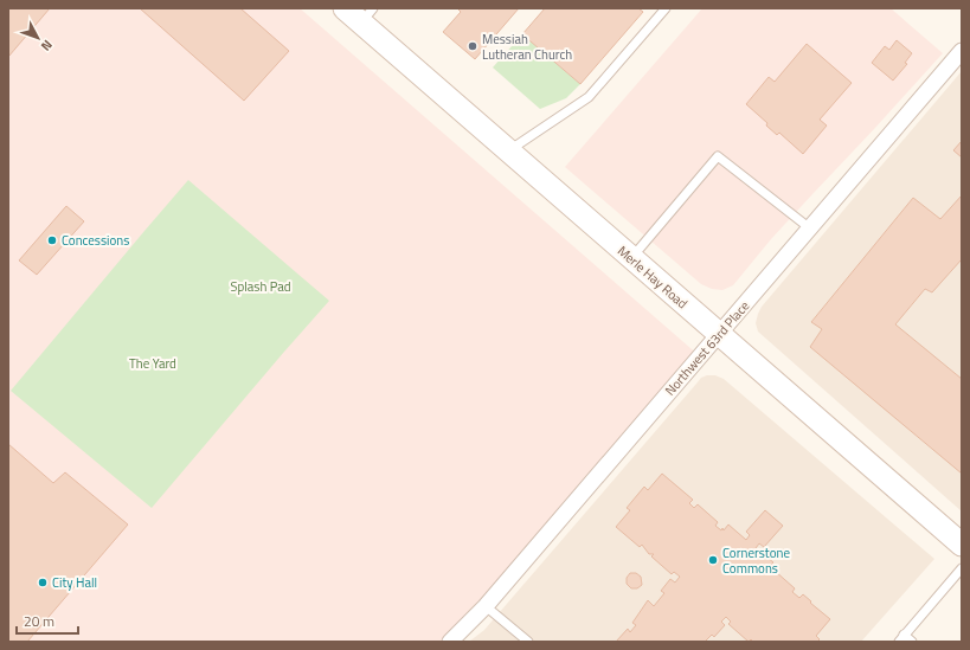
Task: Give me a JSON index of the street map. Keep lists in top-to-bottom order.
{
  "streets": {
    "main road": ["Merle Hay Road"],
    "street": ["Northwest 63rd Place"]
  },
  "crossings": [
    ["Merle Hay Road", "Northwest 63rd Place"]
  ],
  "parks": ["Splash Pad", "The Yard"],
  "places": [
    "Messiah Lutheran Church",
    "Concessions",
    "Cornerstone Commons",
    "City Hall"
  ],
  "scale_bar": "20 m",
  "north": "bottom right"
}
